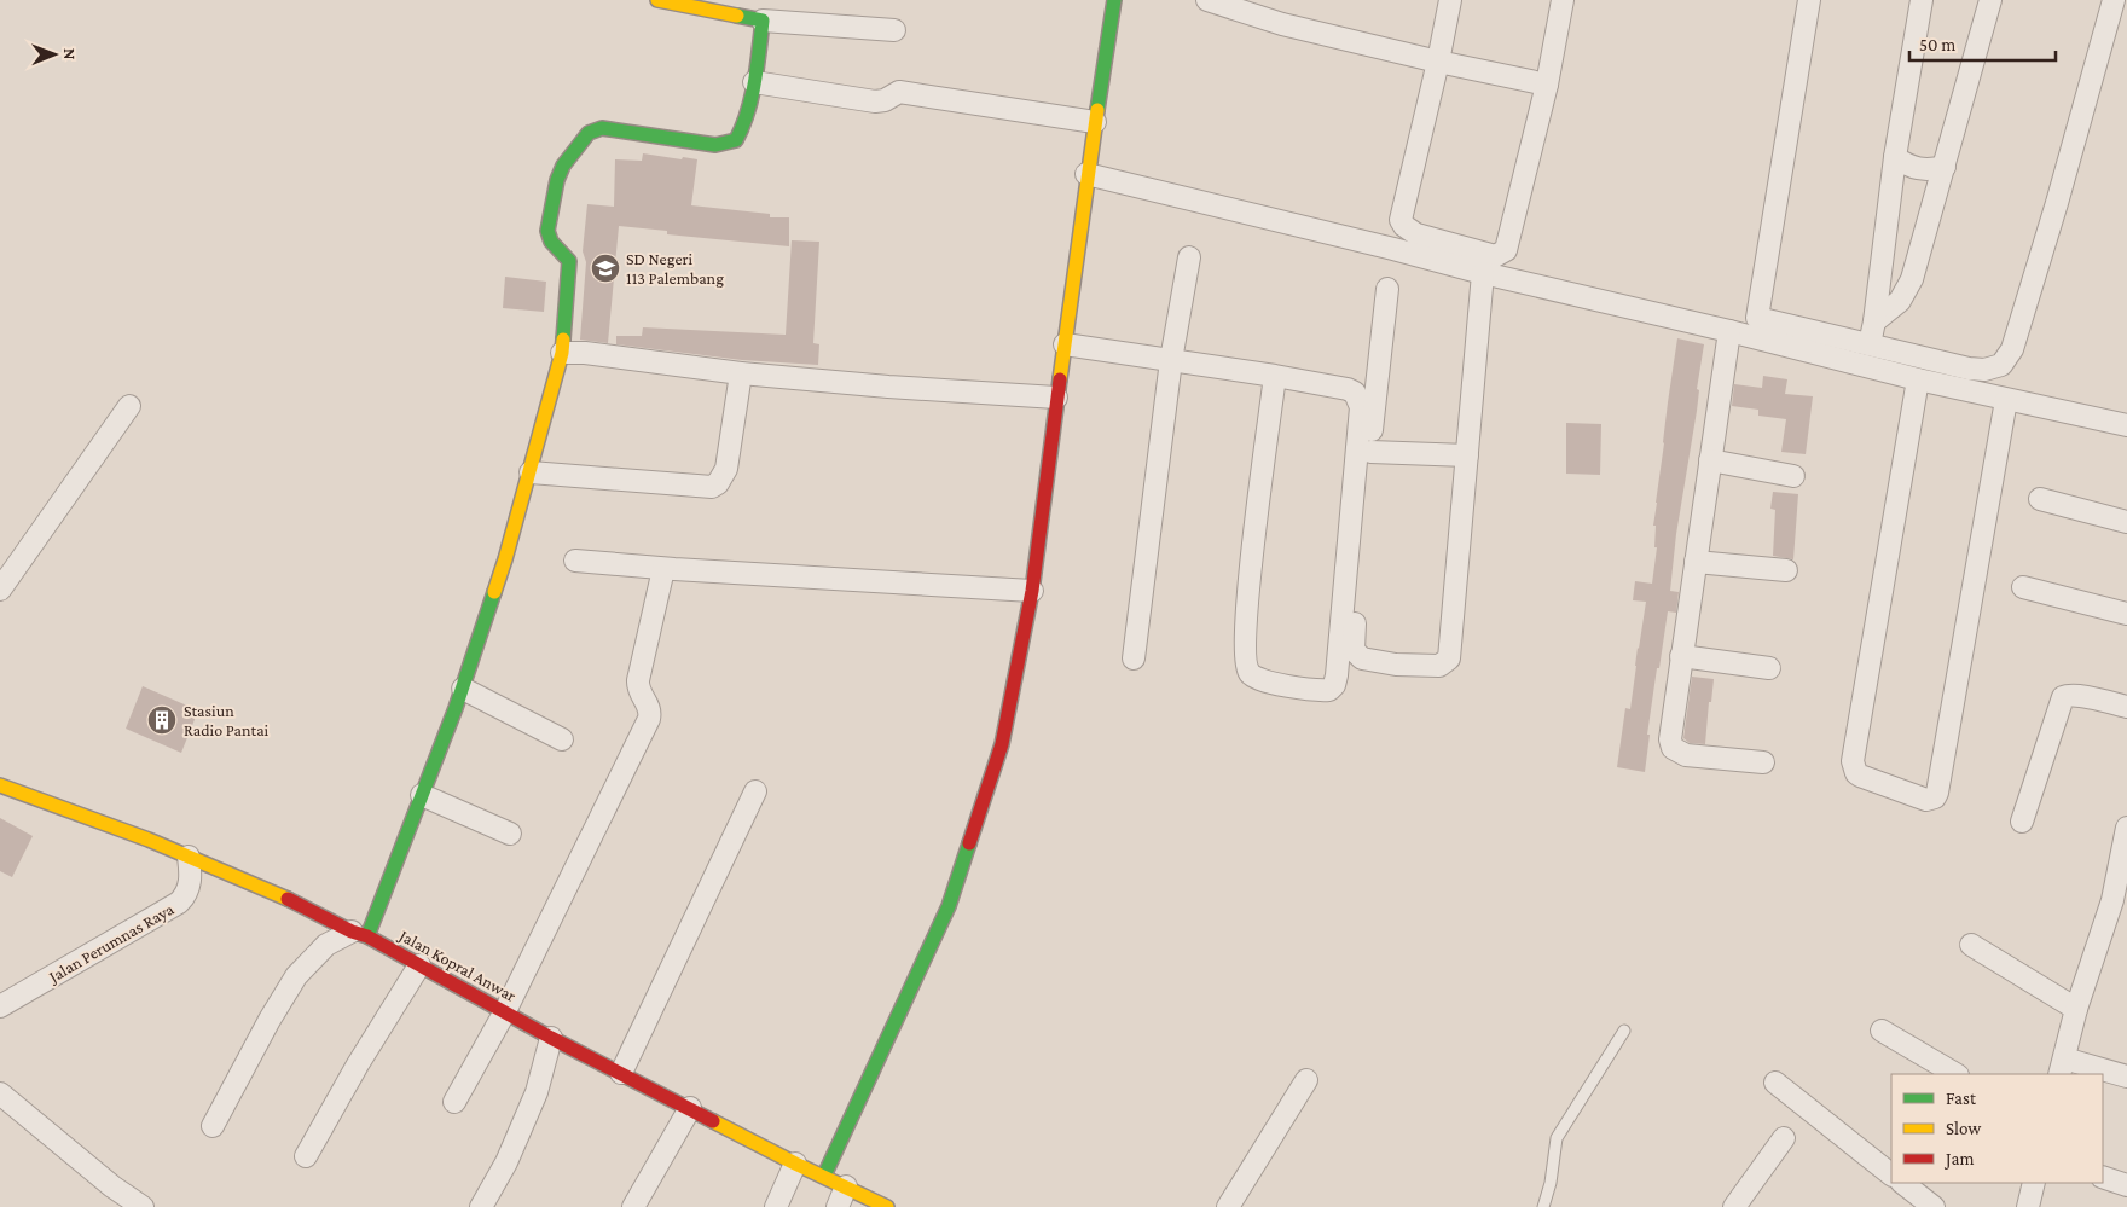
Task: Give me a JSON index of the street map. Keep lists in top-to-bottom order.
{
  "streets": {
    "street": ["Jalan Perumnas Raya", "Jalan Kopral Anwar"]
  },
  "crossings": [
    ["Jalan Perumnas Raya", "Jalan Kopral Anwar"]
  ],
  "places": {
    "school or university": ["SD Negeri 113 Palembang"],
    "building": ["Stasiun Radio Pantai"]
  },
  "legend": ["Fast", "Slow", "Jam"],
  "scale_bar": "50 m",
  "north": "right"
}
